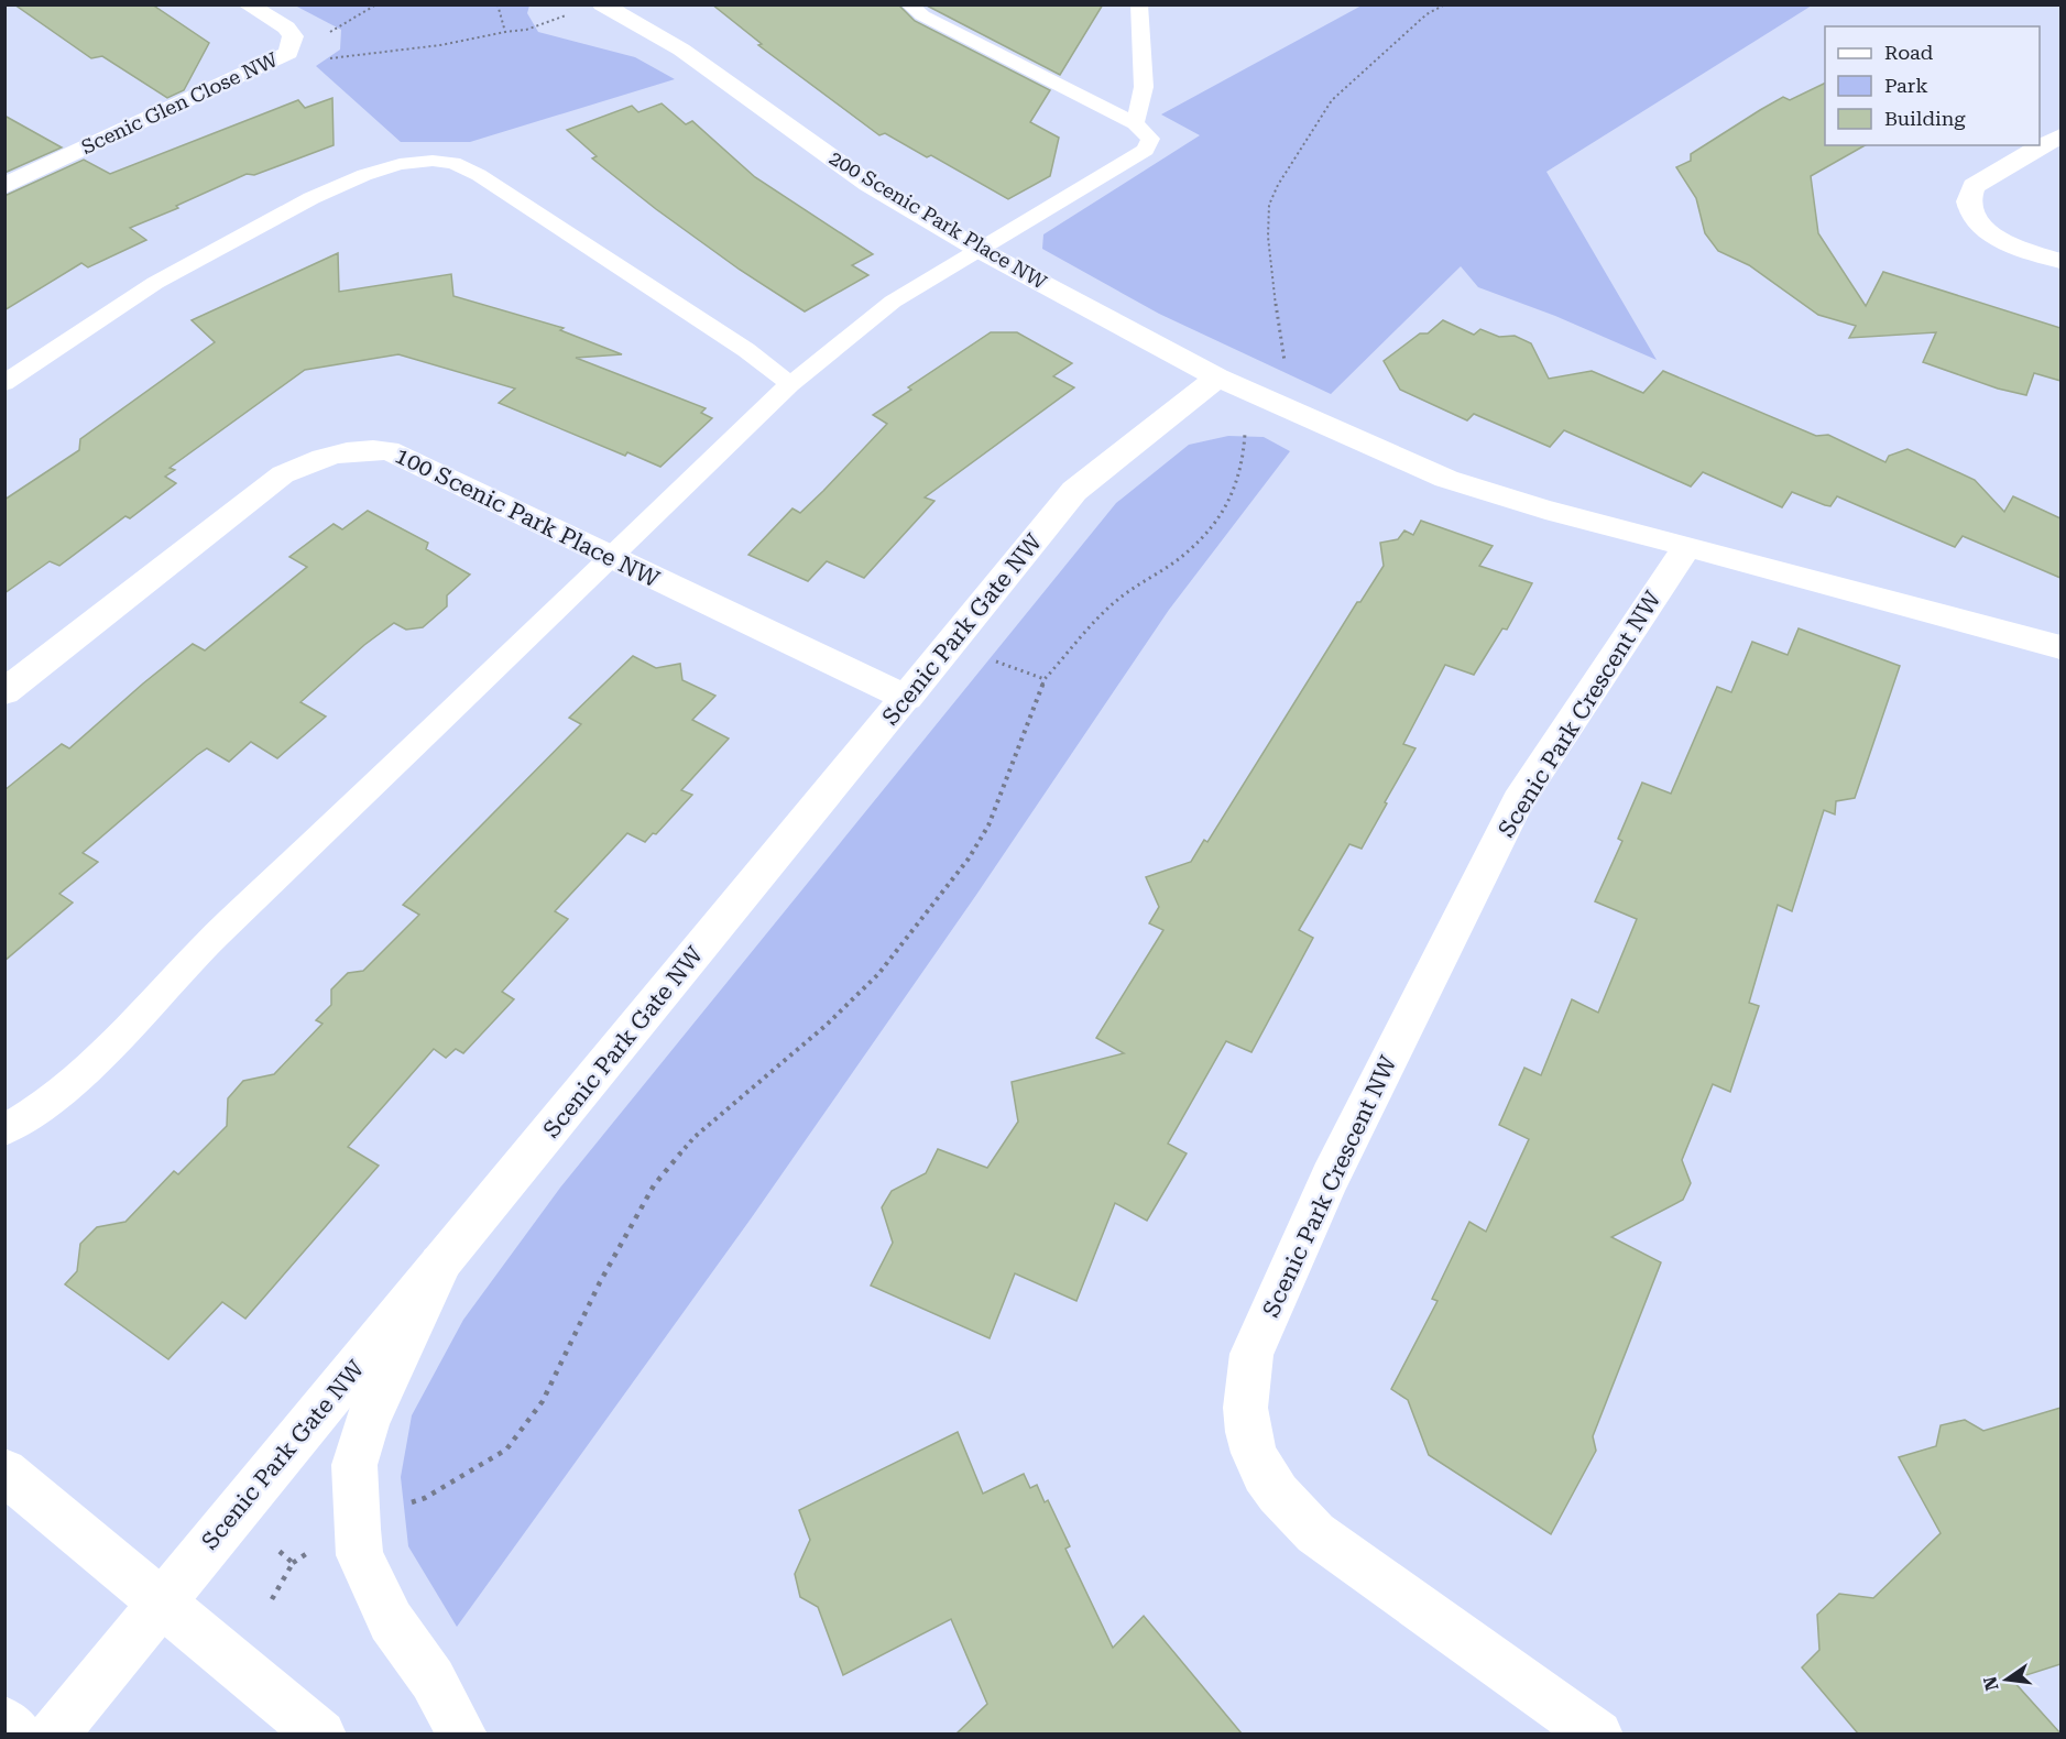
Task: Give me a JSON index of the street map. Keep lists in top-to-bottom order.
{
  "streets": {
    "street": [
      "Scenic Glen Close NW",
      "200 Scenic Park Place NW",
      "100 Scenic Park Place NW",
      "Scenic Park Gate NW",
      "Scenic Park Crescent NW"
    ]
  },
  "crossings": [
    ["200 Scenic Park Place NW", "Scenic Park Gate NW"],
    ["100 Scenic Park Place NW", "Scenic Park Gate NW"]
  ],
  "legend": ["Road", "Park", "Building"],
  "north": "left"
}
